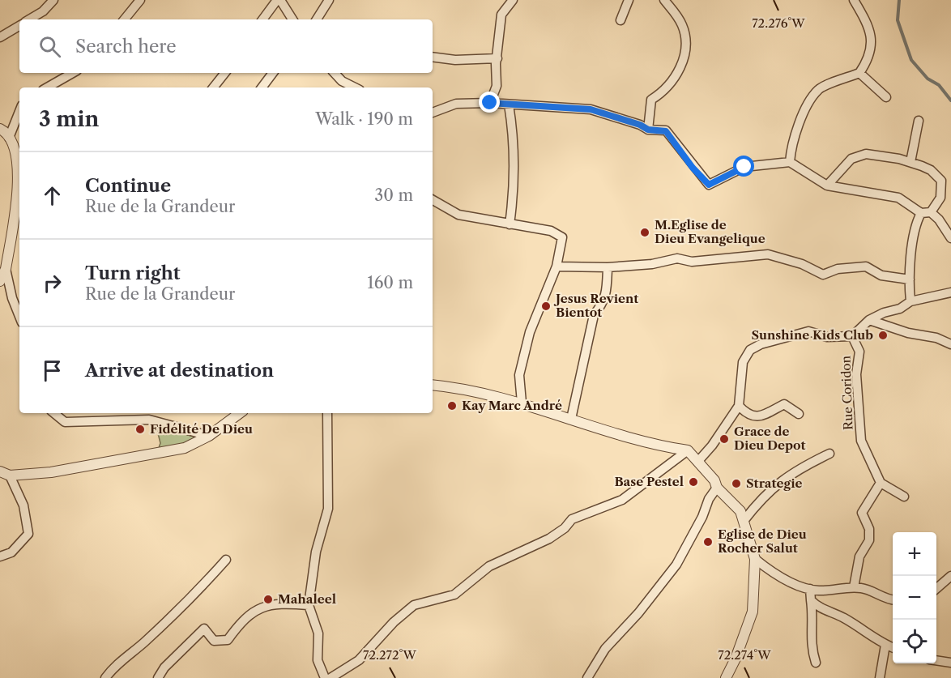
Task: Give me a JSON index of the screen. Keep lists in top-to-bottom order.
{
  "streets": {
    "street": ["Rue Coridon"]
  },
  "places": [
    "M.Eglise de Dieu Evangelique",
    "Jesus Revient Bientot",
    "Sunshine Kids Club",
    "Kay Marc André",
    "Fidélité De Dieu",
    "Grace de Dieu Depot",
    "Base Pestel",
    "Strategie",
    "Eglise de Dieu Rocher Salut",
    "Mahaleel"
  ],
  "page": {
    "search": "Search here",
    "heading": ["3 min", "Walk · 190 m"],
    "list": [
      ["Continue", "Rue de la Grandeur", "30 m"],
      ["Turn right", "Rue de la Grandeur", "160 m"],
      "Arrive at destination"
    ],
    "map_buttons": ["+", "−"]
  },
  "coordinates": ["72.276°W", "72.272°W", "72.274°W"]
}
